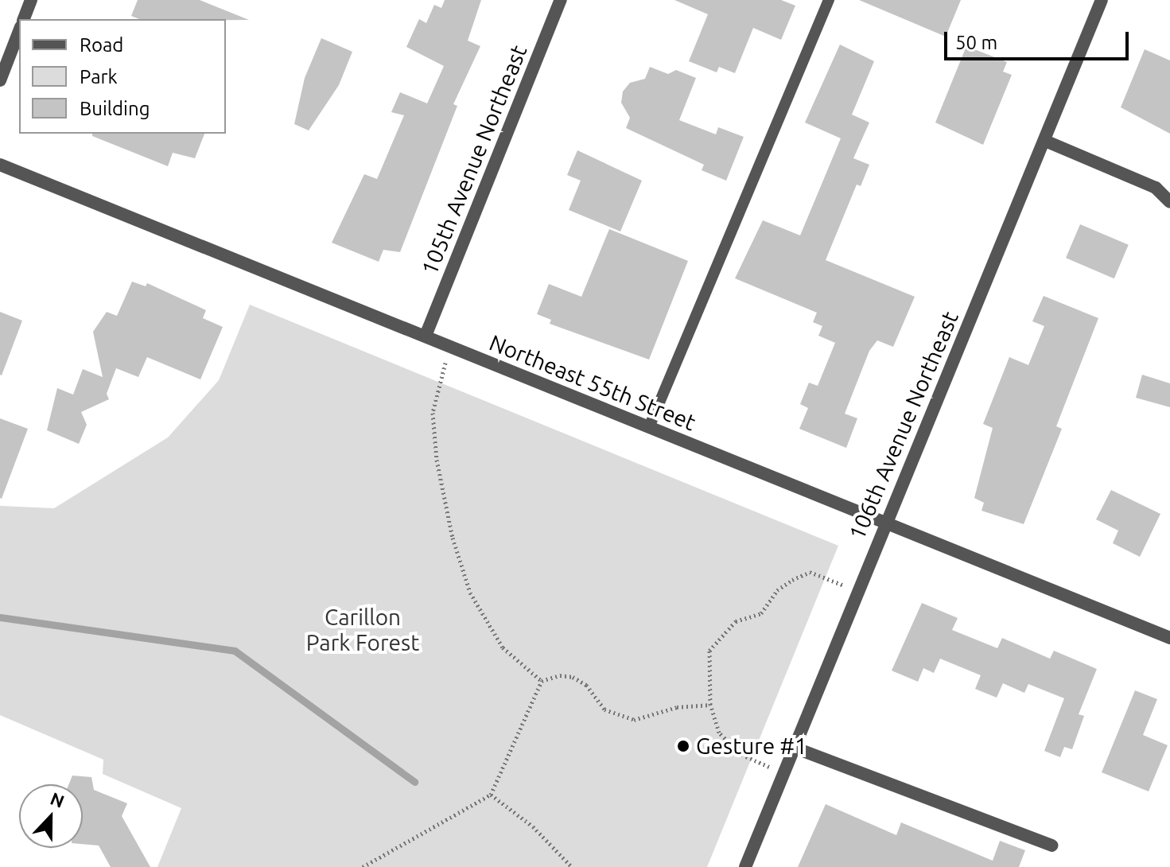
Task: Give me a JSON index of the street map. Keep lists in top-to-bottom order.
{
  "streets": {
    "street": ["105th Avenue Northeast", "Northeast 55th Street", "106th Avenue Northeast"]
  },
  "crossings": [
    ["105th Avenue Northeast", "Northeast 55th Street"],
    ["Northeast 55th Street", "106th Avenue Northeast"]
  ],
  "parks": ["Carillon Park Forest"],
  "places": ["Gesture #1"],
  "legend": ["Road", "Park", "Building"],
  "scale_bar": "50 m",
  "north": "top"
}
